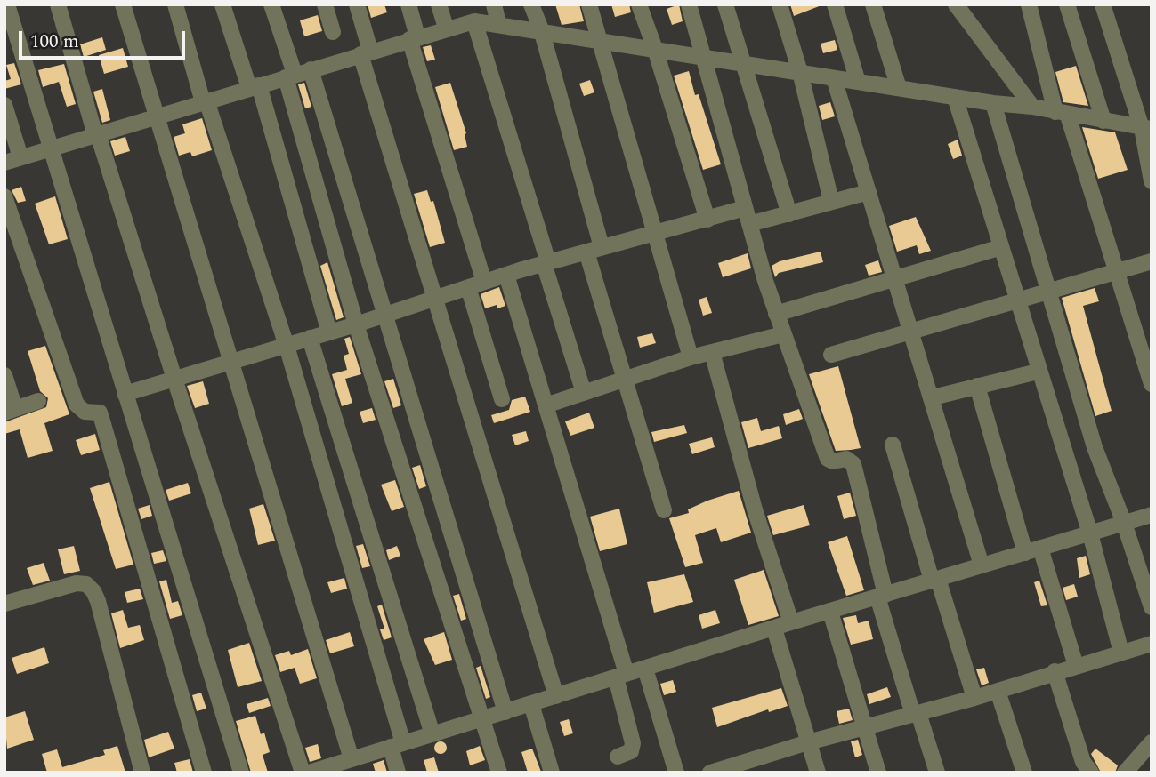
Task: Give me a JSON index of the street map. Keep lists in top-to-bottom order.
{
  "scale_bar": "100 m"
}
